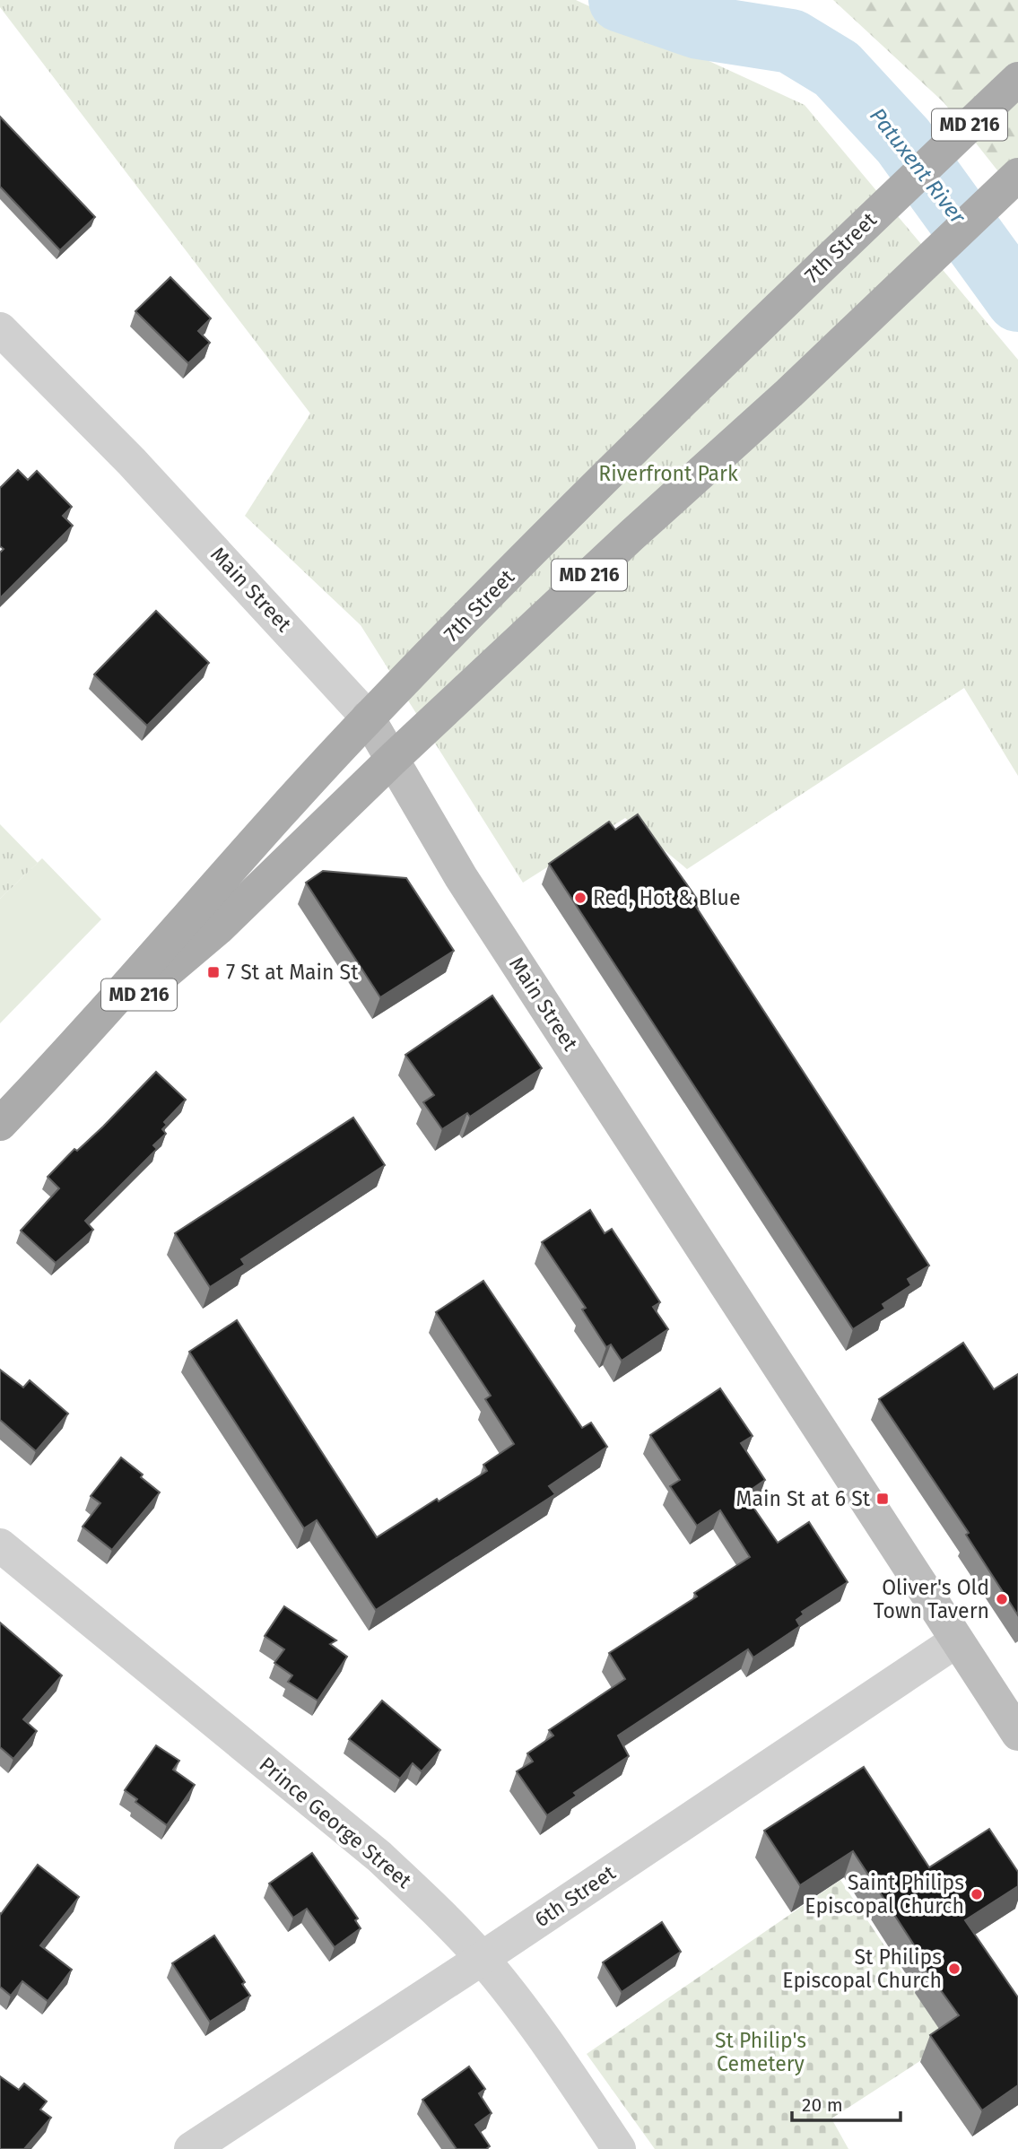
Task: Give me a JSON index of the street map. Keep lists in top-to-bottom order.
{
  "streets": {
    "main road": ["MD 216", "7th Street"],
    "street": ["Main Street", "Prince George Street", "6th Street"]
  },
  "crossings": [
    ["7th Street", "Main Street"],
    ["Main Street", "6th Street"],
    ["Prince George Street", "6th Street"]
  ],
  "water": ["Patuxent River"],
  "parks": ["Riverfront Park", "St Philip's Cemetery"],
  "places": {
    "other": [
      "Red, Hot & Blue",
      "Oliver's Old Town Tavern",
      "Saint Philips Episcopal Church",
      "St Philips Episcopal Church"
    ],
    "transit": ["7 St at Main St", "Main St at 6 St"]
  },
  "scale_bar": "20 m"
}
